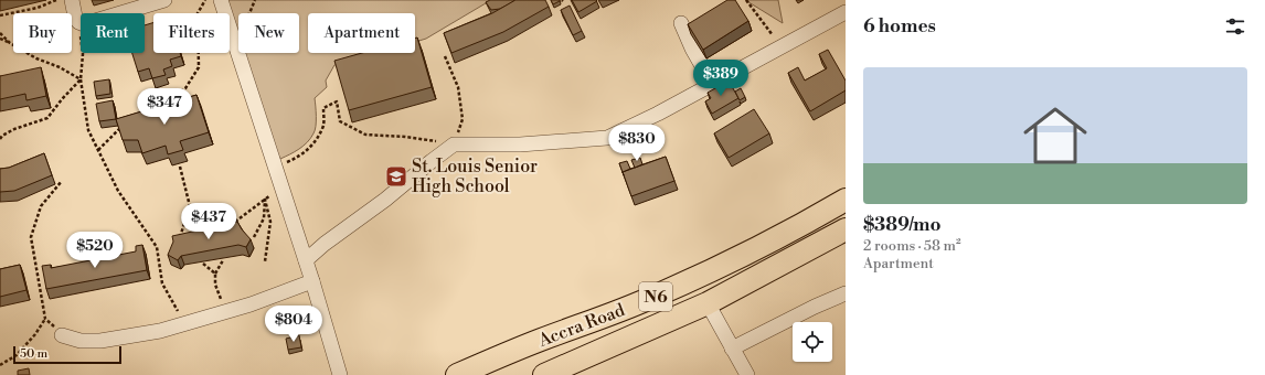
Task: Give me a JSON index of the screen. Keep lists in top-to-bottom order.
{
  "streets": {
    "highway": ["N6", "Accra Road"]
  },
  "places": {
    "school or university": ["St. Louis Senior High School"]
  },
  "scale_bar": "50 m",
  "page": {
    "heading": "6 homes",
    "chip": [
      "Buy",
      "Rent",
      "Filters",
      "New",
      "Apartment"
    ],
    "list": [
      {
        "name": "$389/mo",
        "note": "2 rooms · 58 m² · Apartment"
      }
    ],
    "price": [
      "$389",
      "$347",
      "$830",
      "$437",
      "$520",
      "$804"
    ],
    "scale": "50 m"
  }
}
